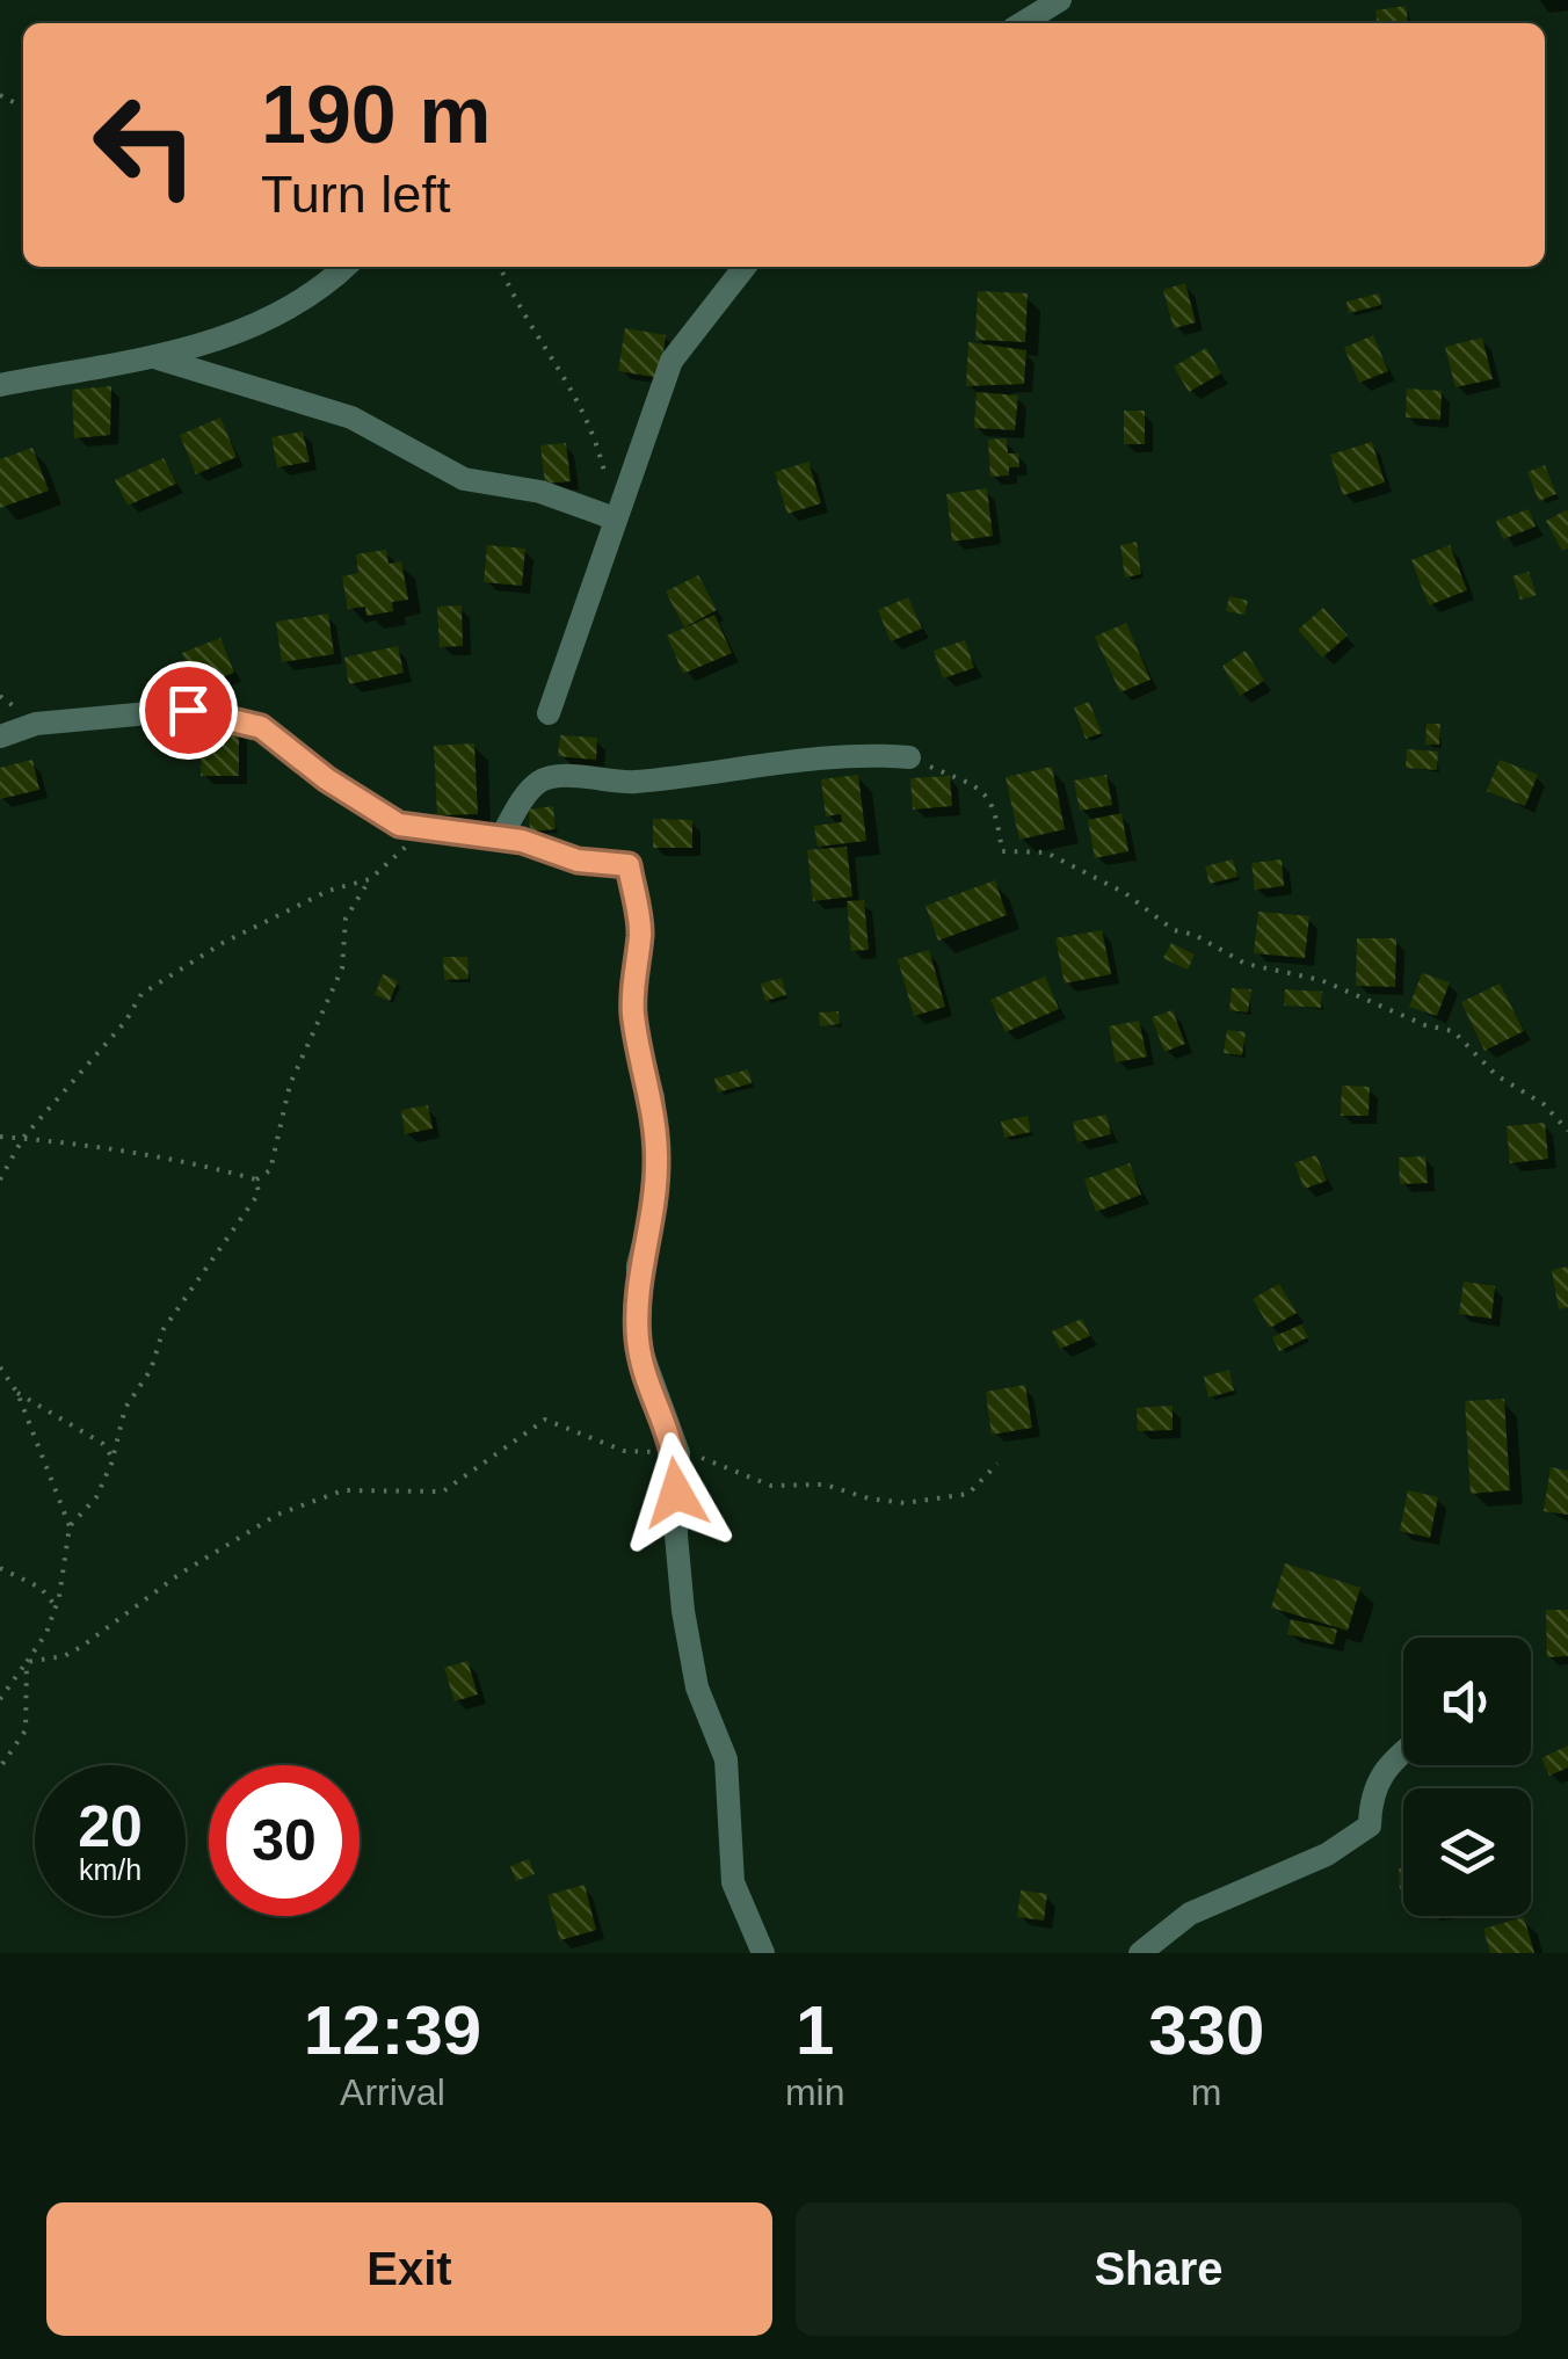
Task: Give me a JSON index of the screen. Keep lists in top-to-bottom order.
{
  "page": {
    "turn": ["190 m", "Turn left"],
    "speed": "20 km/h",
    "limit": "30",
    "eta": [
      "12:39",
      "Arrival",
      "1",
      "min",
      "330",
      "m"
    ],
    "buttons": ["Exit", "Share"]
  }
}
